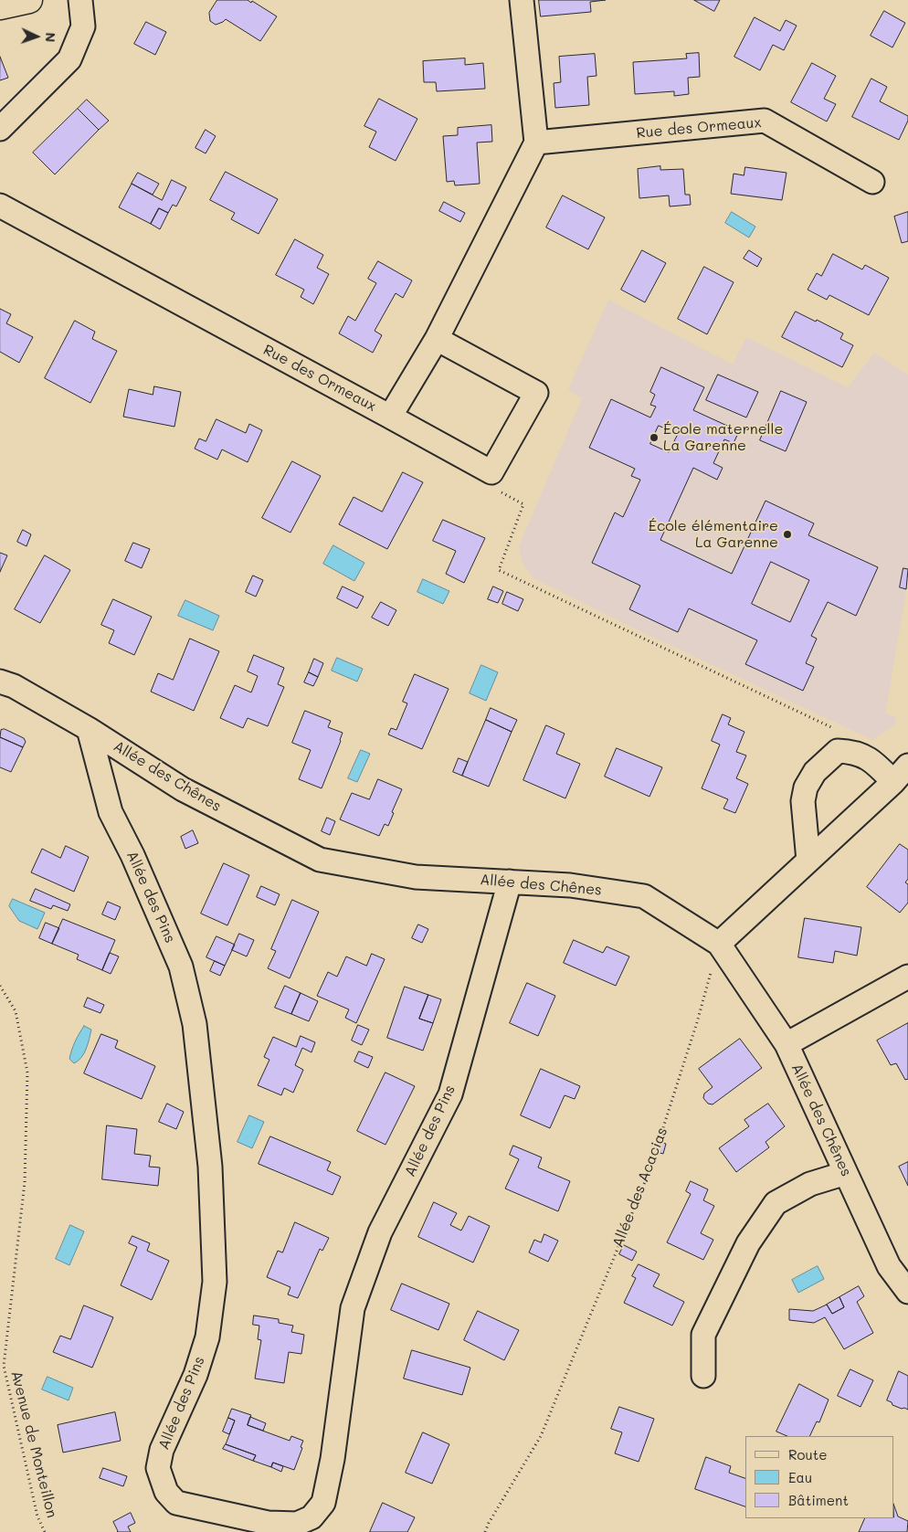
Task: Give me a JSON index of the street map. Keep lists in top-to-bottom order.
{
  "streets": {
    "street": ["Rue des Ormeaux", "Allée des Chênes", "Allée des Pins"],
    "path": ["Allée des Acacias", "Avenue de Monteillon"]
  },
  "crossings": [
    ["Allée des Chênes", "Allée des Pins"],
    ["Allée des Chênes", "Allée des Acacias"]
  ],
  "places": ["École maternelle La Garenne", "École élémentaire La Garenne"],
  "legend": ["Route", "Eau", "Bâtiment"],
  "north": "right"
}
